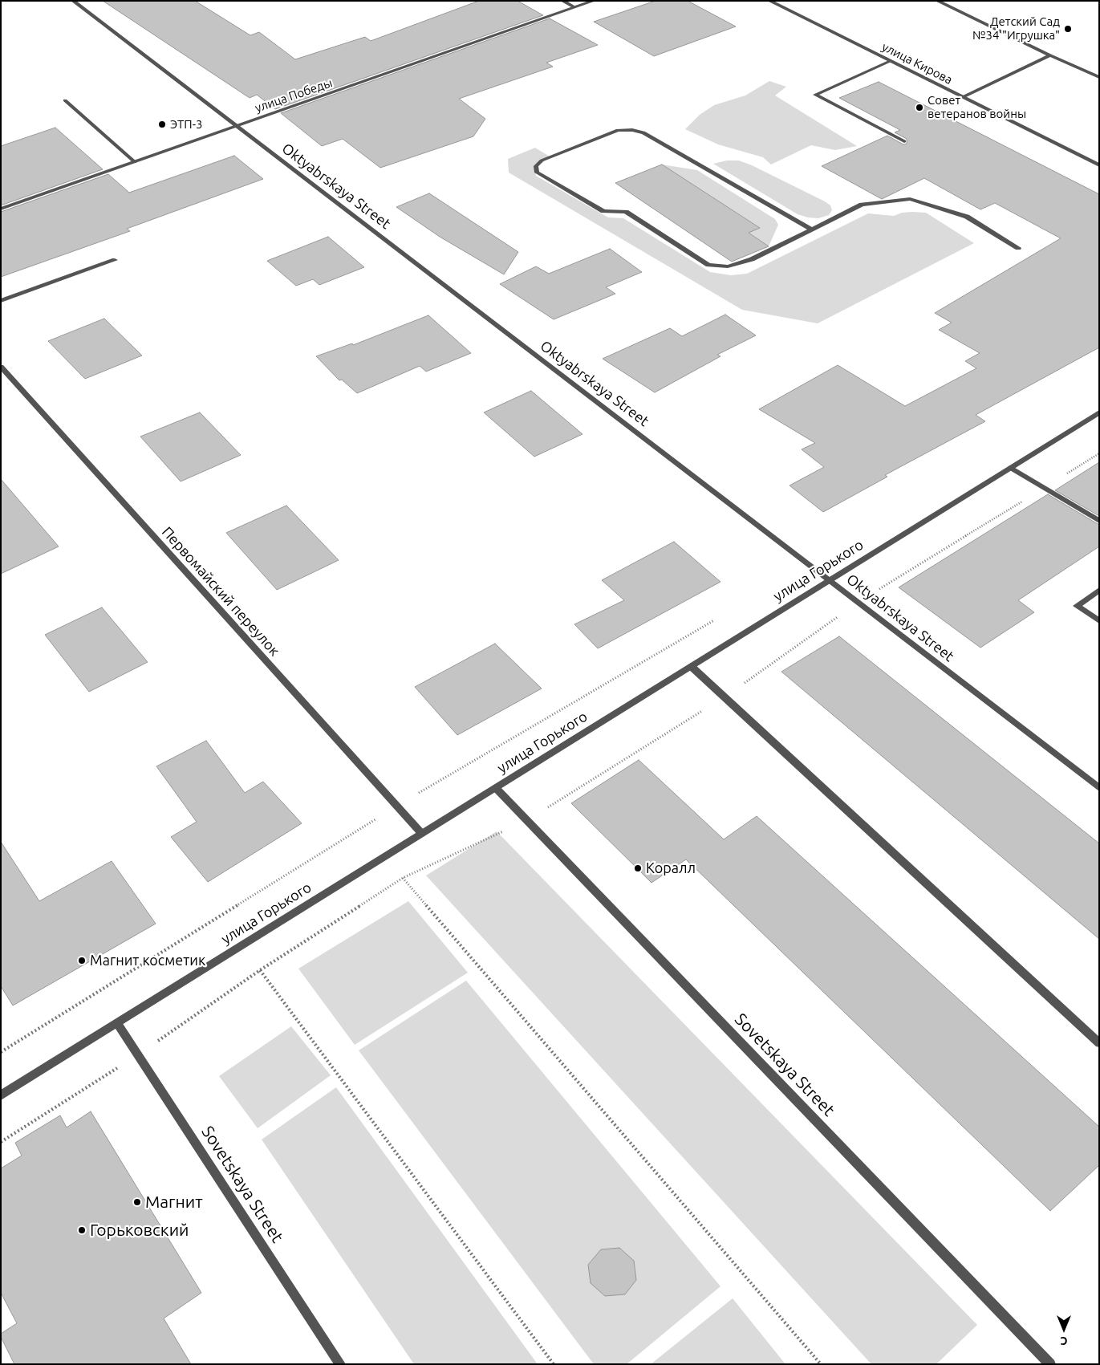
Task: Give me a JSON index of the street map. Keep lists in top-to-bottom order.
{
  "streets": {
    "street": [
      "улица Кирова",
      "улица Победы",
      "Oktyabrskaya Street",
      "улица Горького",
      "Первомайский переулок",
      "Sovetskaya Street"
    ]
  },
  "crossings": [
    ["улица Победы", "Oktyabrskaya Street"],
    ["Oktyabrskaya Street", "улица Горького"],
    ["улица Горького", "Первомайский переулок"],
    ["улица Горького", "Sovetskaya Street"]
  ],
  "places": [
    "Детский Сад №34 \"Игрушка\"",
    "Совет ветеранов войны",
    "ЭТП-3",
    "Коралл",
    "Магнит косметик",
    "Магнит",
    "Горьковский"
  ],
  "north": "bottom"
}
